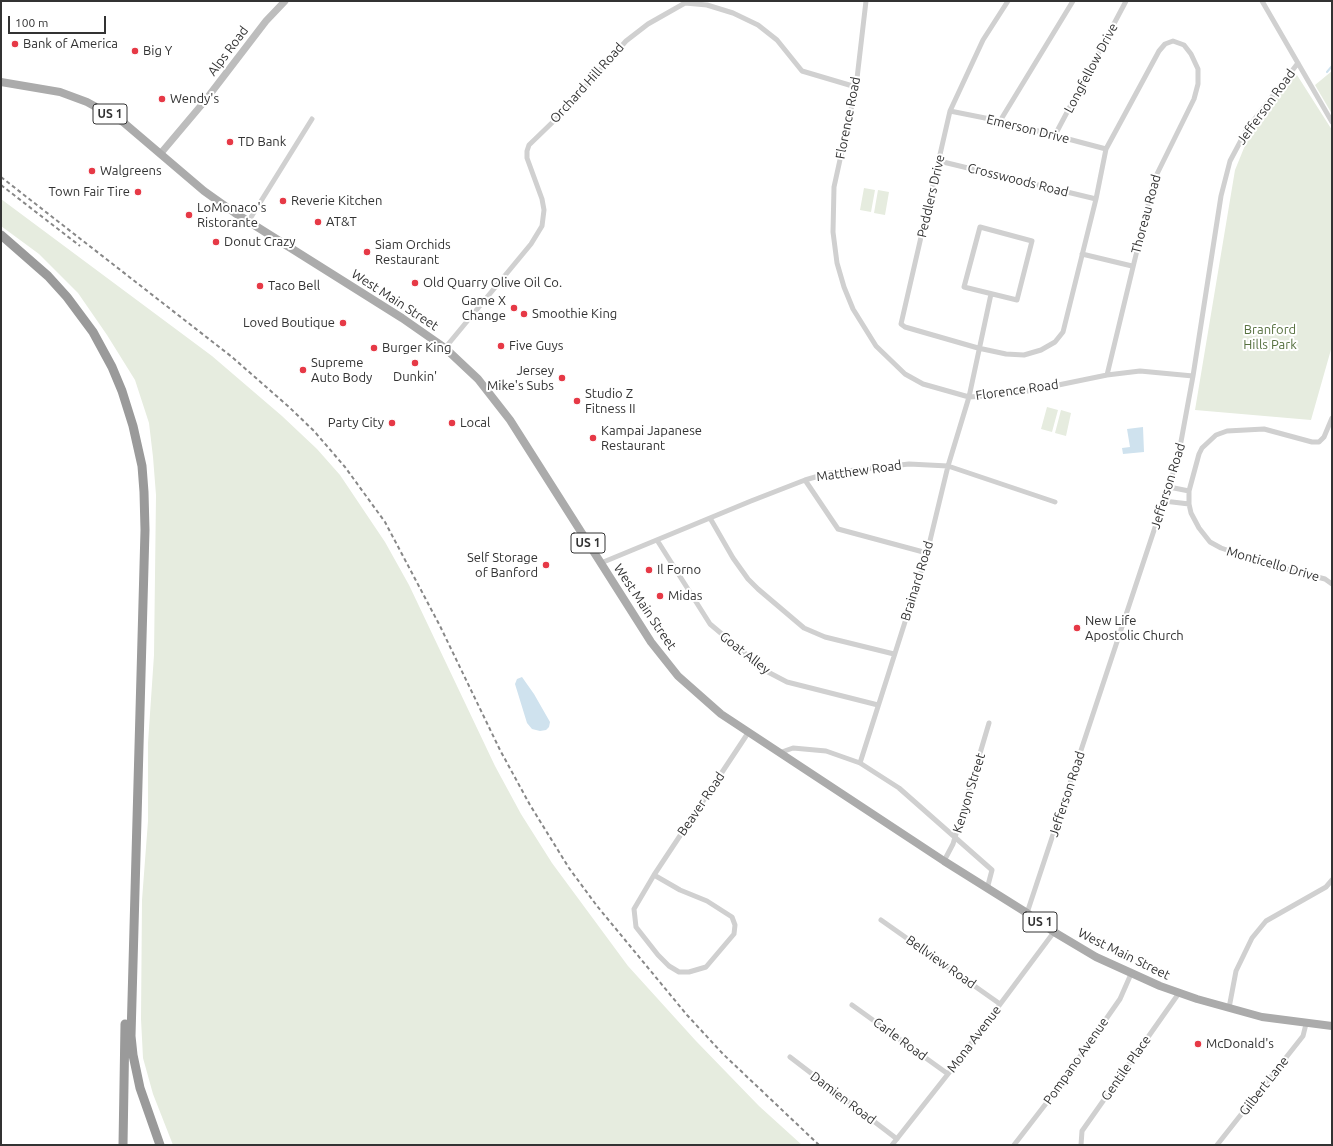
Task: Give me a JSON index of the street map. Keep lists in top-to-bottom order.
{
  "streets": {
    "main road": ["US 1", "West Main Street"],
    "street": [
      "Alps Road",
      "Longfellow Drive",
      "Orchard Hill Road",
      "Jefferson Road",
      "Florence Road",
      "Emerson Drive",
      "Crosswoods Road",
      "Peddlers Drive",
      "Thoreau Road",
      "Matthew Road",
      "Monticello Drive",
      "Brainard Road",
      "Goat Alley",
      "Kenyon Street",
      "Beaver Road",
      "Bellview Road",
      "Carle Road",
      "Mona Avenue",
      "Pompano Avenue",
      "Gentile Place",
      "Gilbert Lane",
      "Damien Road"
    ]
  },
  "crossings": [
    ["Alps Road", "West Main Street"],
    ["Longfellow Drive", "Emerson Drive"],
    ["Orchard Hill Road", "Florence Road"],
    ["Orchard Hill Road", "West Main Street"],
    ["Jefferson Road", "Florence Road"],
    ["Jefferson Road", "West Main Street"],
    ["Florence Road", "Thoreau Road"],
    ["Florence Road", "Brainard Road"],
    ["Emerson Drive", "Peddlers Drive"],
    ["Crosswoods Road", "Peddlers Drive"],
    ["Peddlers Drive", "Thoreau Road"],
    ["West Main Street", "Matthew Road"],
    ["West Main Street", "Kenyon Street"],
    ["West Main Street", "Beaver Road"],
    ["West Main Street", "Mona Avenue"],
    ["West Main Street", "Pompano Avenue"],
    ["West Main Street", "Gentile Place"],
    ["West Main Street", "Gilbert Lane"],
    ["Matthew Road", "Brainard Road"],
    ["Matthew Road", "Goat Alley"],
    ["Brainard Road", "Goat Alley"],
    ["Bellview Road", "Mona Avenue"],
    ["Carle Road", "Mona Avenue"],
    ["Mona Avenue", "Damien Road"]
  ],
  "parks": ["Branford Hills Park"],
  "places": [
    "Bank of America",
    "Big Y",
    "Wendy's",
    "TD Bank",
    "Walgreens",
    "Town Fair Tire",
    "Reverie Kitchen",
    "LoMonaco's Ristorante",
    "AT&T",
    "Donut Crazy",
    "Siam Orchids Restaurant",
    "Old Quarry Olive Oil Co.",
    "Taco Bell",
    "Game X Change",
    "Smoothie King",
    "Loved Boutique",
    "Five Guys",
    "Burger King",
    "Dunkin'",
    "Supreme Auto Body",
    "Jersey Mike's Subs",
    "Studio Z Fitness II",
    "Party City",
    "Local",
    "Kampai Japanese Restaurant",
    "Self Storage of Banford",
    "Il Forno",
    "Midas",
    "New Life Apostolic Church",
    "McDonald's"
  ],
  "scale_bar": "100 m"
}
